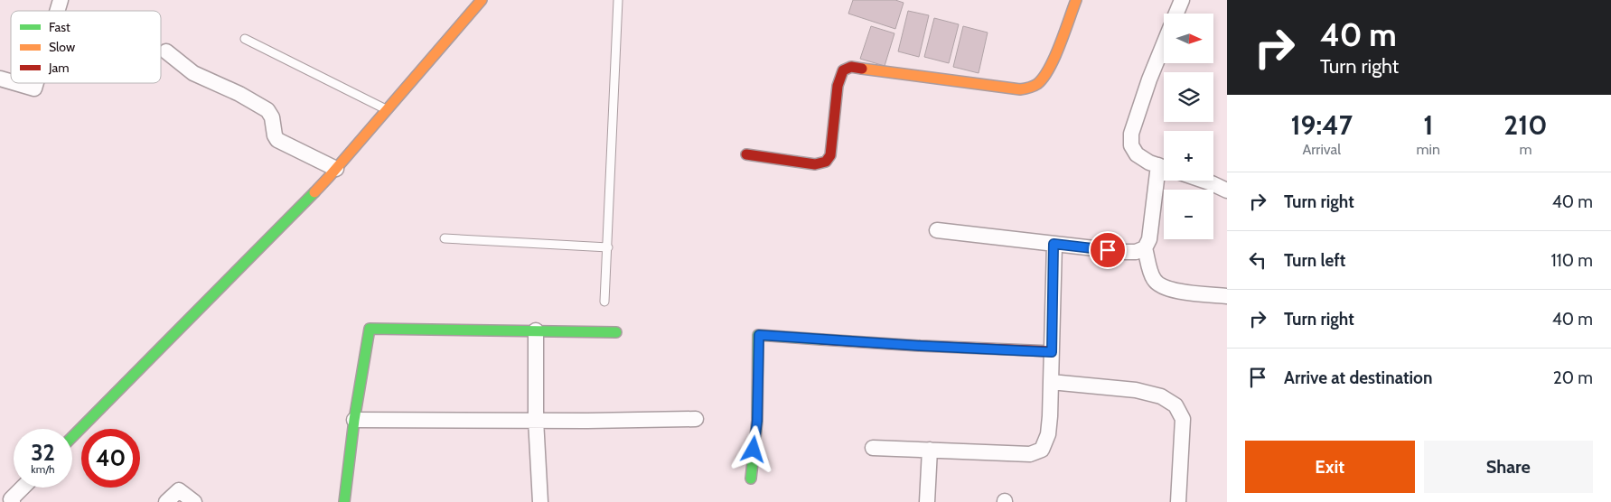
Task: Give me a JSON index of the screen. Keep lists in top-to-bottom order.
{
  "legend": ["Fast", "Slow", "Jam"],
  "north": "right",
  "page": {
    "turn": ["40 m", "Turn right"],
    "map_buttons": ["+", "−"],
    "eta": [
      "19:47",
      "Arrival",
      "1",
      "min",
      "210",
      "m"
    ],
    "list": [
      {
        "name": "Turn right",
        "value": "40 m"
      },
      {
        "name": "Turn left",
        "value": "110 m"
      },
      {
        "name": "Turn right",
        "value": "40 m"
      },
      {
        "name": "Arrive at destination",
        "value": "20 m"
      }
    ],
    "speed": "32 km/h",
    "limit": "40",
    "buttons": ["Exit", "Share"]
  }
}
